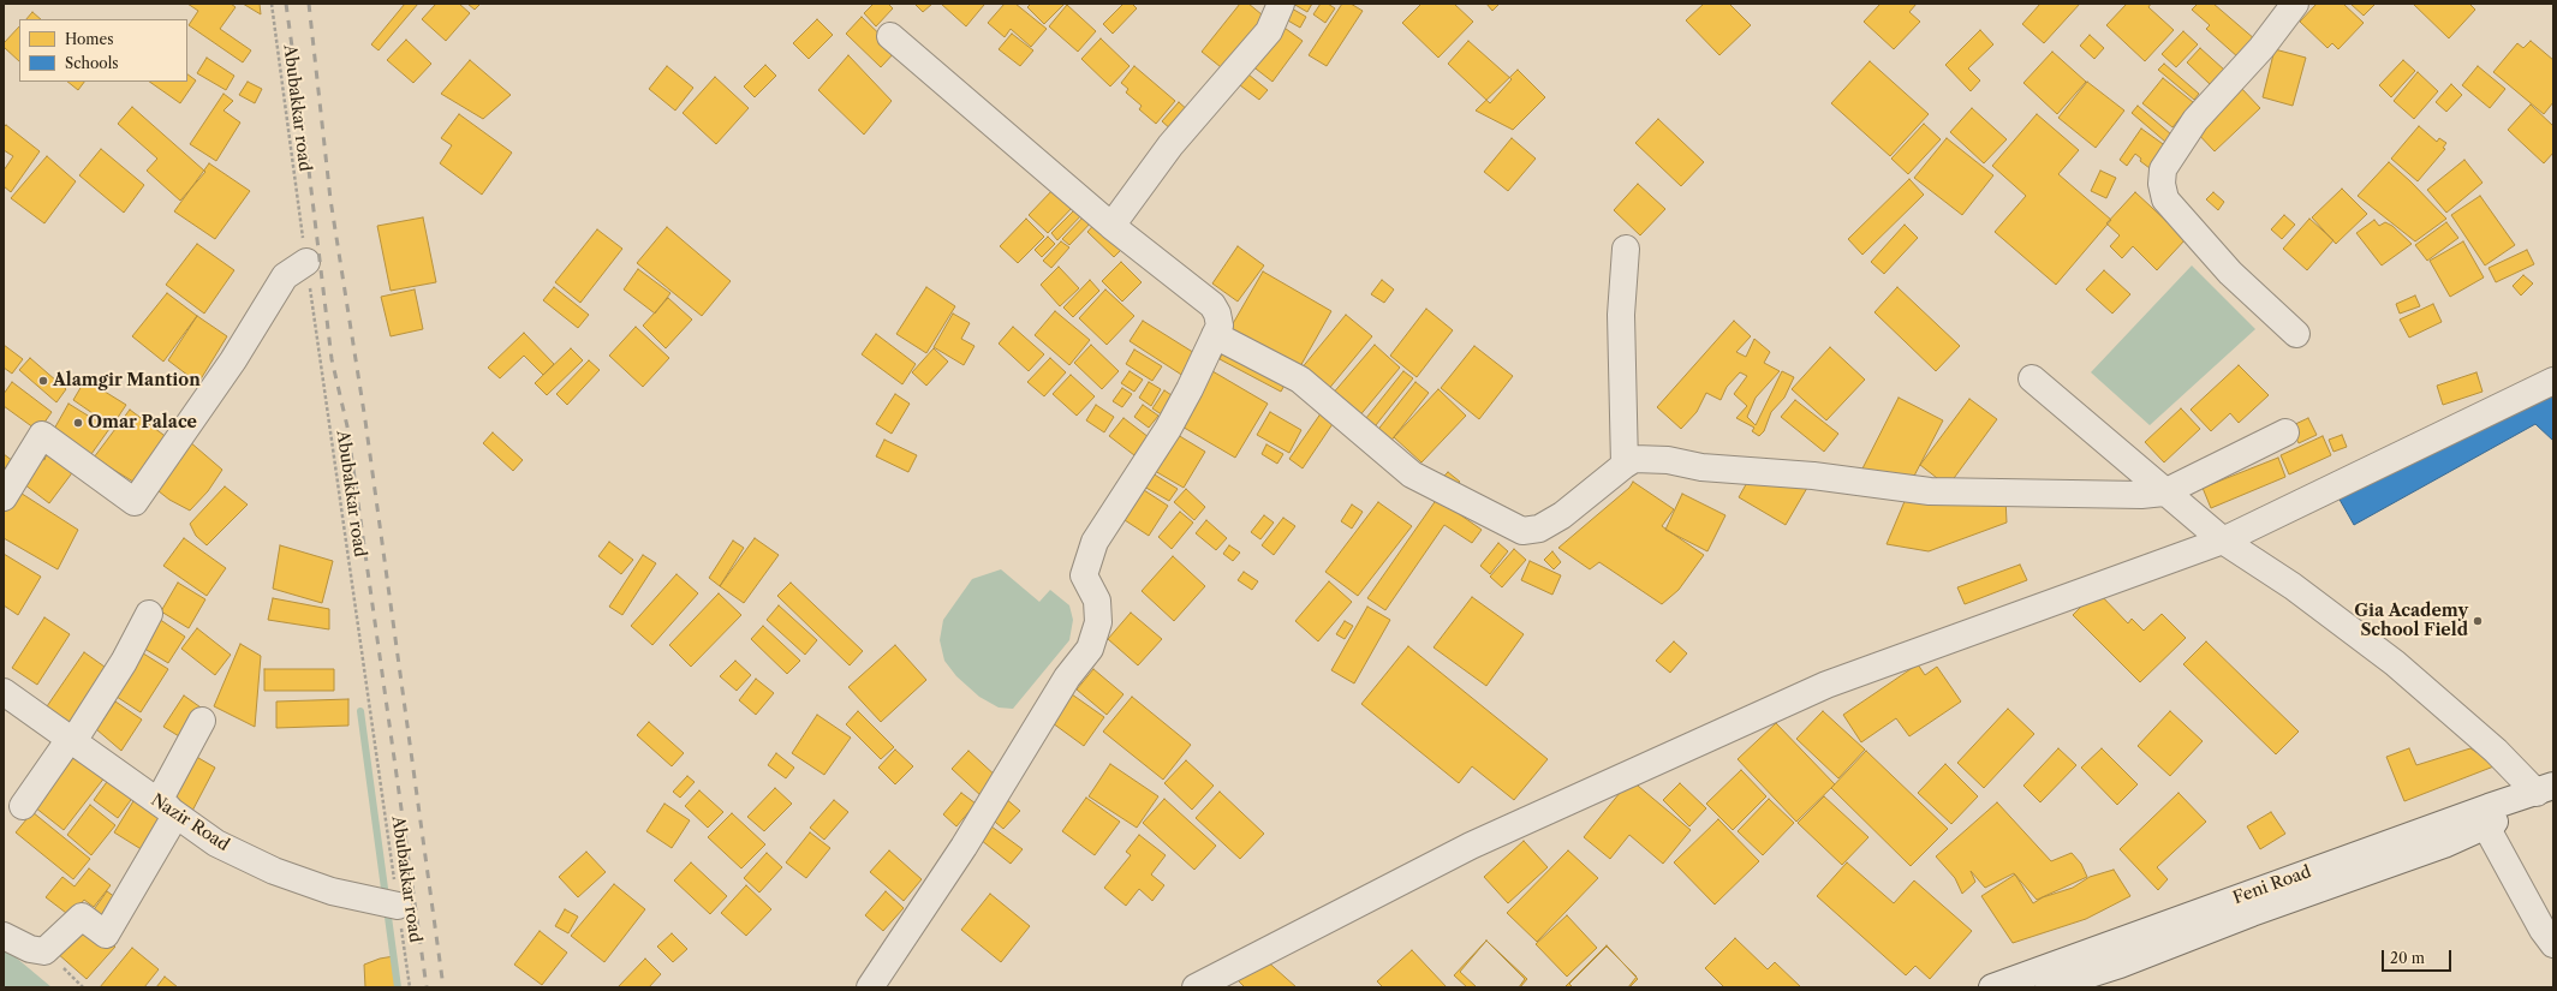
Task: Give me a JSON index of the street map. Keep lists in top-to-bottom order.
{
  "streets": {
    "street": ["Nazir Road", "Feni Road"],
    "path": ["Abubakkar road"]
  },
  "crossings": [
    ["Abubakkar road", "Nazir Road"]
  ],
  "places": ["Alamgir Mantion", "Omar Palace", "Gia Academy School Field"],
  "legend": ["Homes", "Schools"],
  "scale_bar": "20 m"
}
